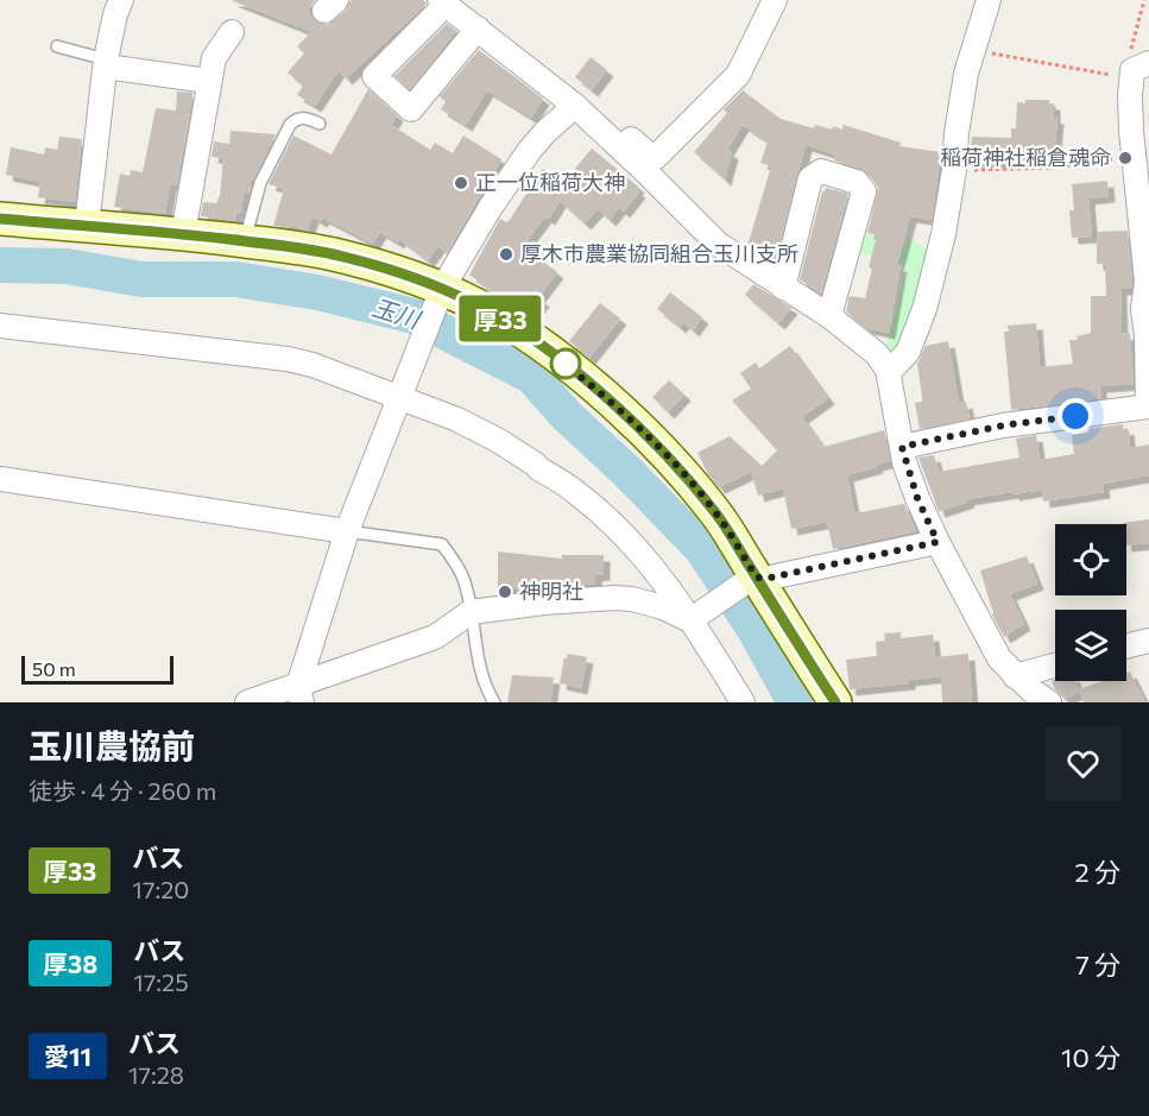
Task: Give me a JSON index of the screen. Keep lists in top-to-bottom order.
{
  "water": ["玉川"],
  "places": [
    "稲荷神社稲倉魂命",
    "正一位稲荷大神",
    "厚木市農業協同組合玉川支所",
    "神明社"
  ],
  "lines": ["bus line 厚33"],
  "scale_bar": "50 m",
  "page": {
    "on_map": "厚33",
    "scale": "50 m",
    "heading": ["玉川農協前", "徒歩 · 4 分 · 260 m"],
    "list": [
      {
        "mark": "厚33",
        "name": "バス",
        "note": "17:20",
        "value": "2 分"
      },
      {
        "mark": "厚38",
        "name": "バス",
        "note": "17:25",
        "value": "7 分"
      },
      {
        "mark": "愛11",
        "name": "バス",
        "note": "17:28",
        "value": "10 分"
      }
    ]
  }
}
